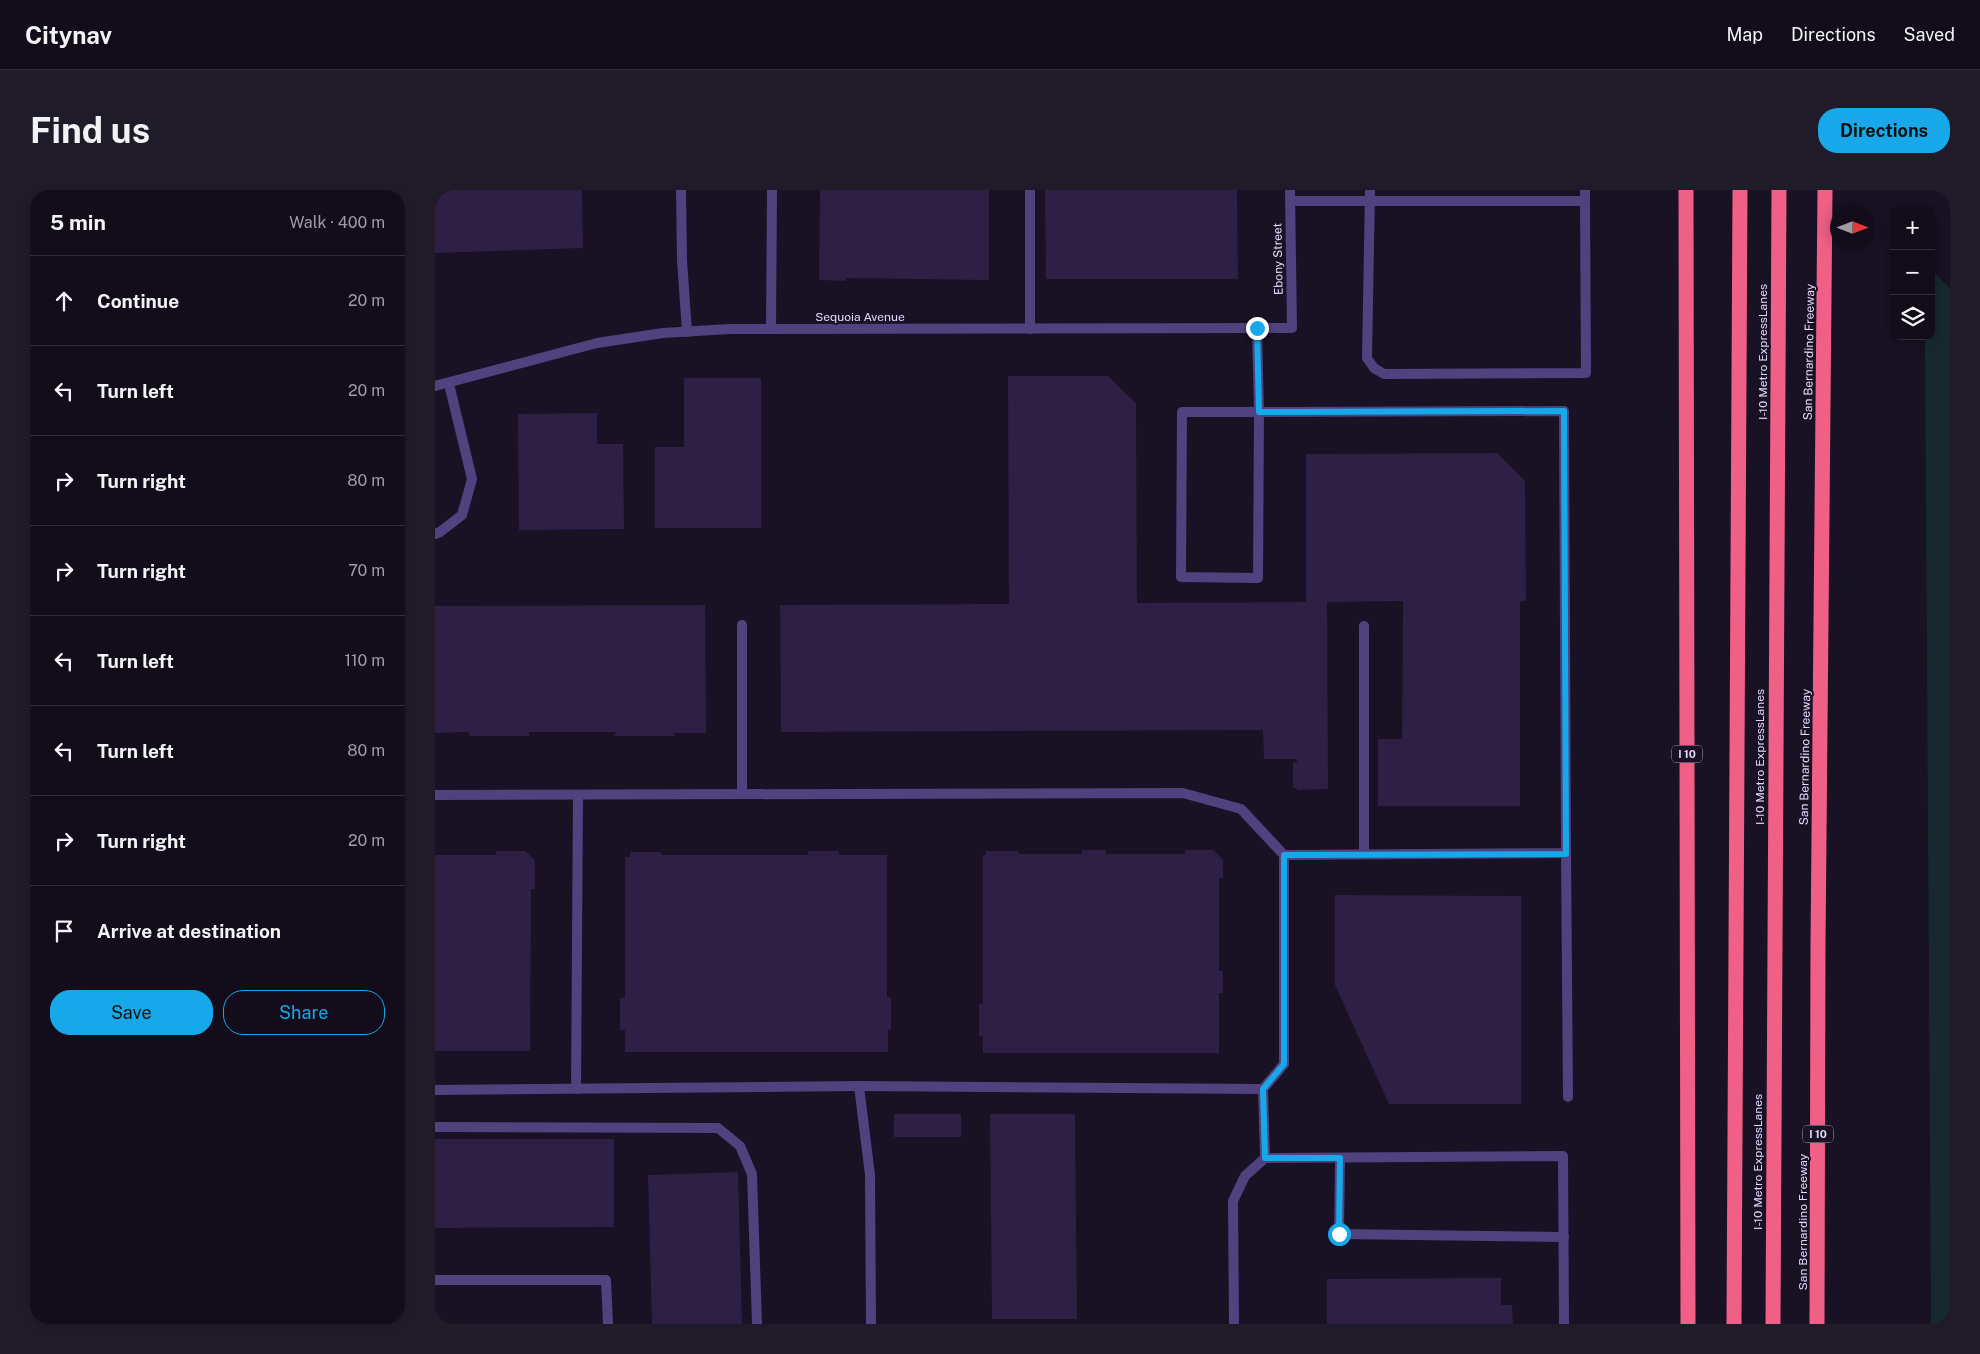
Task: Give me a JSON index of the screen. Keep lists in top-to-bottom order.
{
  "streets": {
    "highway": ["I-10 Metro ExpressLanes", "San Bernardino Freeway", "I 10"],
    "street": ["Ebony Street", "Sequoia Avenue"]
  },
  "crossings": [
    ["Ebony Street", "Sequoia Avenue"]
  ],
  "north": "right",
  "page": {
    "header": "Citynav",
    "nav": ["Map", "Directions", "Saved"],
    "buttons": [
      "Directions",
      ["Save", "Share"]
    ],
    "title": "Find us",
    "heading": ["5 min", "Walk · 400 m"],
    "map_buttons": ["+", "−"],
    "list": [
      ["Continue", "20 m"],
      ["Turn left", "20 m"],
      ["Turn right", "80 m"],
      ["Turn right", "70 m"],
      ["Turn left", "110 m"],
      ["Turn left", "80 m"],
      ["Turn right", "20 m"],
      "Arrive at destination"
    ]
  }
}
